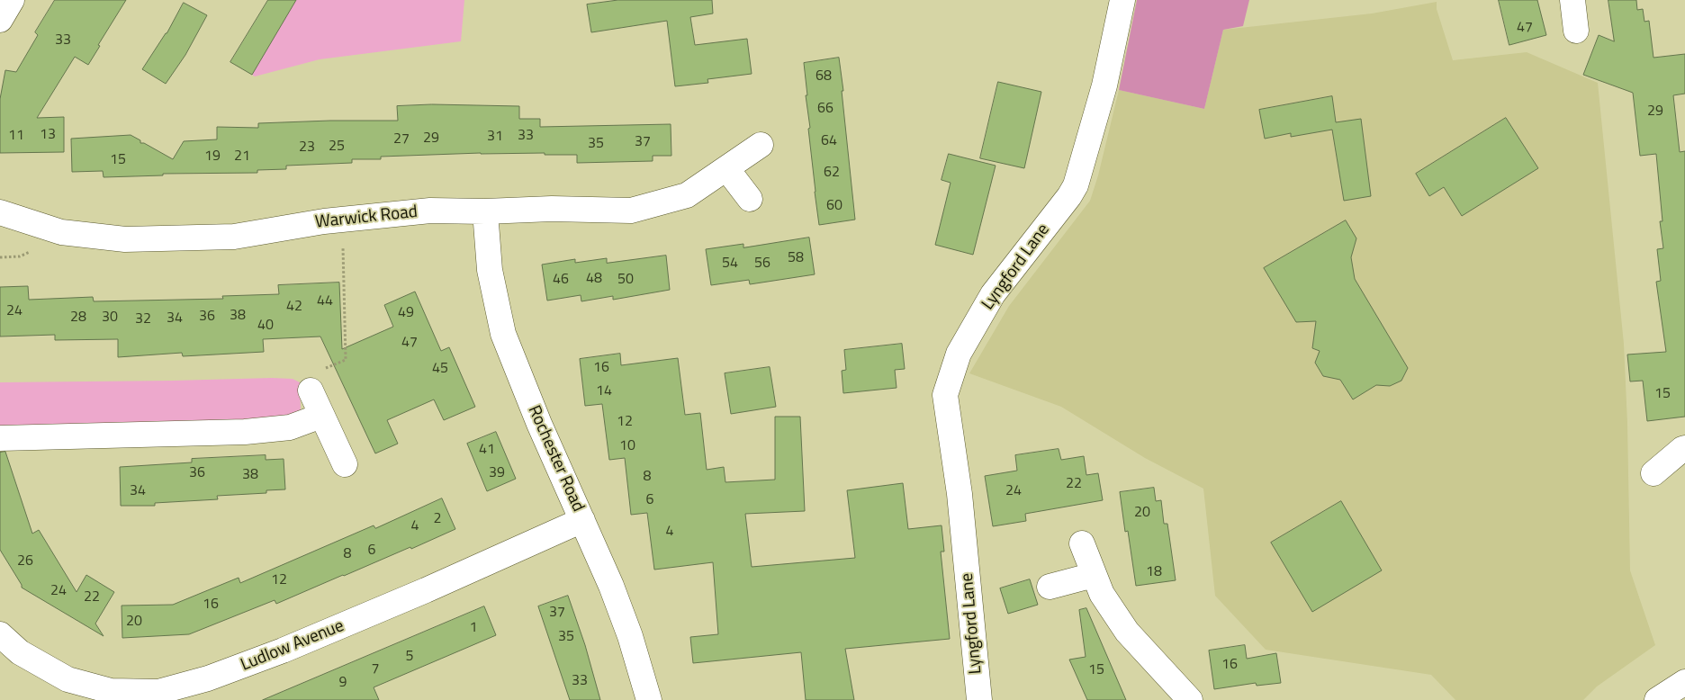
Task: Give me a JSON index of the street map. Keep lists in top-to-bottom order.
{
  "streets": {
    "street": [
      "Warwick Road",
      "Lyngford Lane",
      "Rochester Road",
      "Ludlow Avenue"
    ]
  },
  "crossings": [
    ["Warwick Road", "Rochester Road"],
    ["Rochester Road", "Ludlow Avenue"]
  ],
  "house_numbers": [
    "47",
    "33",
    "68",
    "66",
    "29",
    "13",
    "11",
    "33",
    "31",
    "29",
    "27",
    "64",
    "37",
    "35",
    "25",
    "23",
    "19",
    "21",
    "15",
    "62",
    "60",
    "58",
    "54",
    "56",
    "48",
    "46",
    "50",
    "44",
    "42",
    "24",
    "49",
    "38",
    "36",
    "28",
    "30",
    "34",
    "32",
    "40",
    "47",
    "16",
    "45",
    "14",
    "15",
    "12",
    "10",
    "41",
    "36",
    "39",
    "38",
    "8",
    "22",
    "34",
    "24",
    "6",
    "20",
    "2",
    "4",
    "4",
    "6",
    "8",
    "26",
    "18",
    "12",
    "24",
    "22",
    "16",
    "37",
    "20",
    "1",
    "35",
    "5",
    "16",
    "7",
    "15",
    "33",
    "9"
  ]
}
